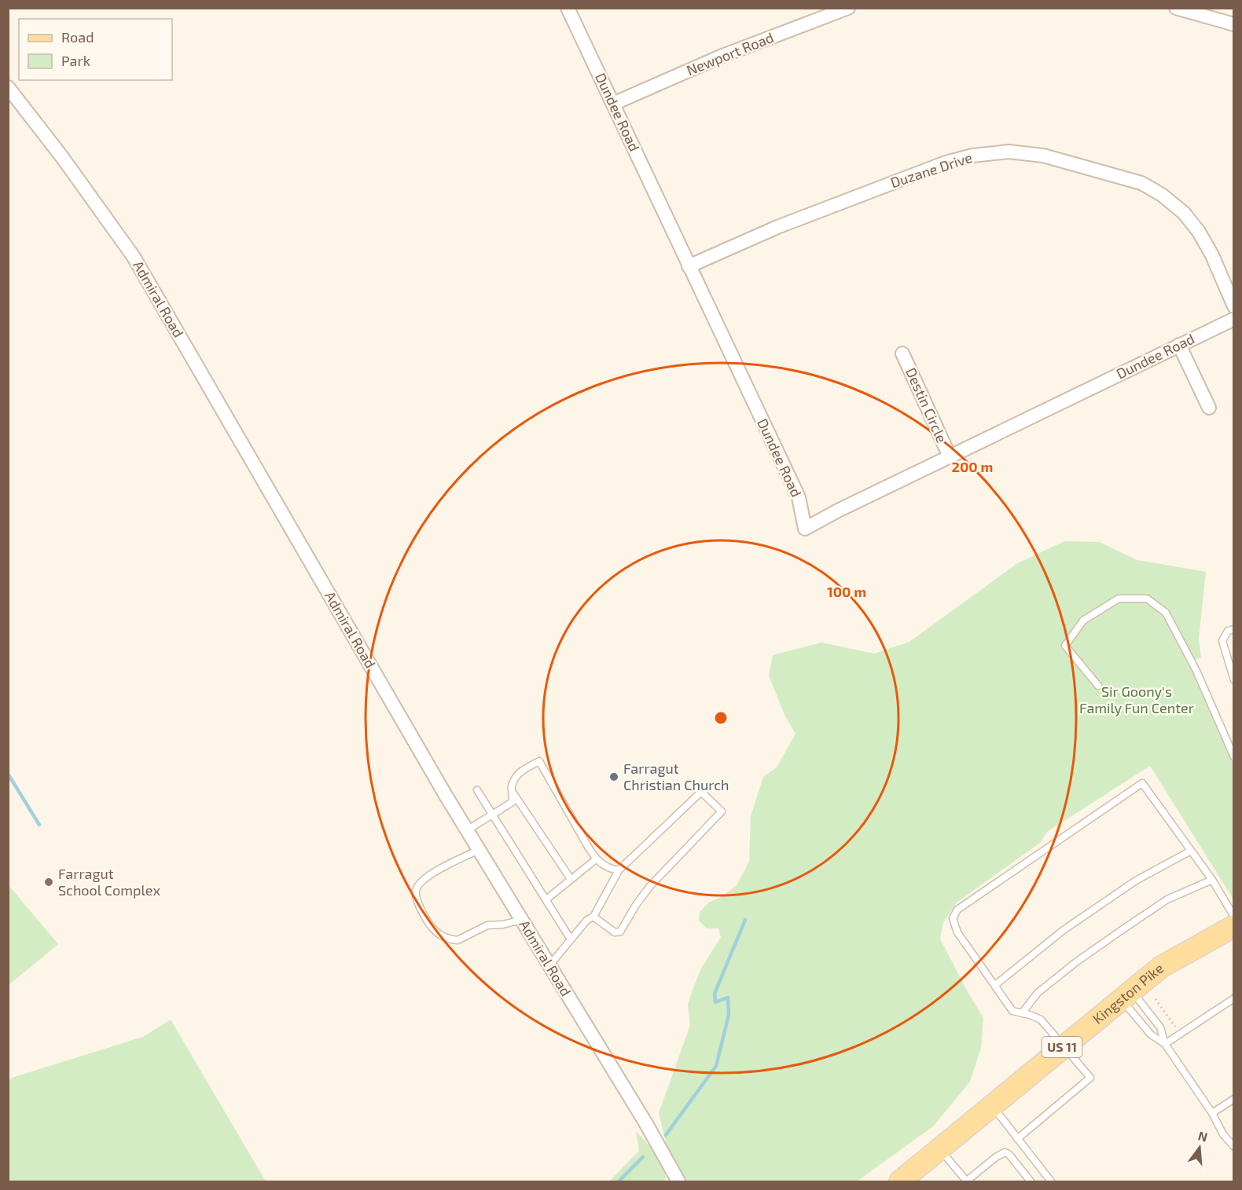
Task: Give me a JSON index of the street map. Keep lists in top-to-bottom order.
{
  "streets": {
    "main road": ["Kingston Pike", "US 11"],
    "street": [
      "Newport Road",
      "Dundee Road",
      "Duzane Drive",
      "Admiral Road",
      "Destin Circle"
    ]
  },
  "crossings": [
    ["Newport Road", "Dundee Road"],
    ["Dundee Road", "Duzane Drive"],
    ["Dundee Road", "Destin Circle"]
  ],
  "parks": ["Sir Goony's Family Fun Center"],
  "places": ["Farragut Christian Church", "Farragut School Complex"],
  "legend": ["Road", "Park"],
  "north": "top",
  "rings": ["200 m", "100 m"]
}
